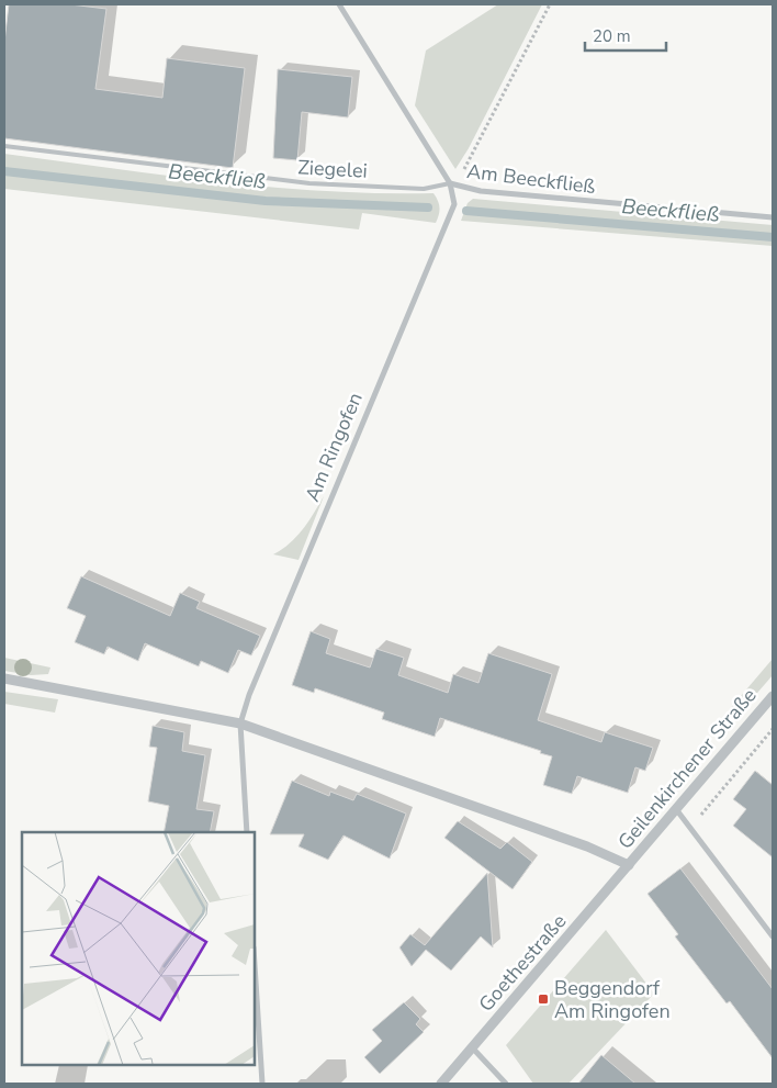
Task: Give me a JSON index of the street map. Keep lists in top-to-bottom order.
{
  "streets": {
    "street": [
      "Am Beeckfließ",
      "Am Ringofen",
      "Geilenkirchener Straße",
      "Goethestraße"
    ],
    "lane": ["Ziegelei"]
  },
  "crossings": [
    ["Ziegelei", "Am Beeckfließ"],
    ["Ziegelei", "Am Ringofen"],
    ["Am Beeckfließ", "Am Ringofen"],
    ["Geilenkirchener Straße", "Goethestraße"]
  ],
  "water": ["Beeckfließ"],
  "places": {
    "transit": ["Beggendorf Am Ringofen"]
  },
  "scale_bar": "20 m"
}
